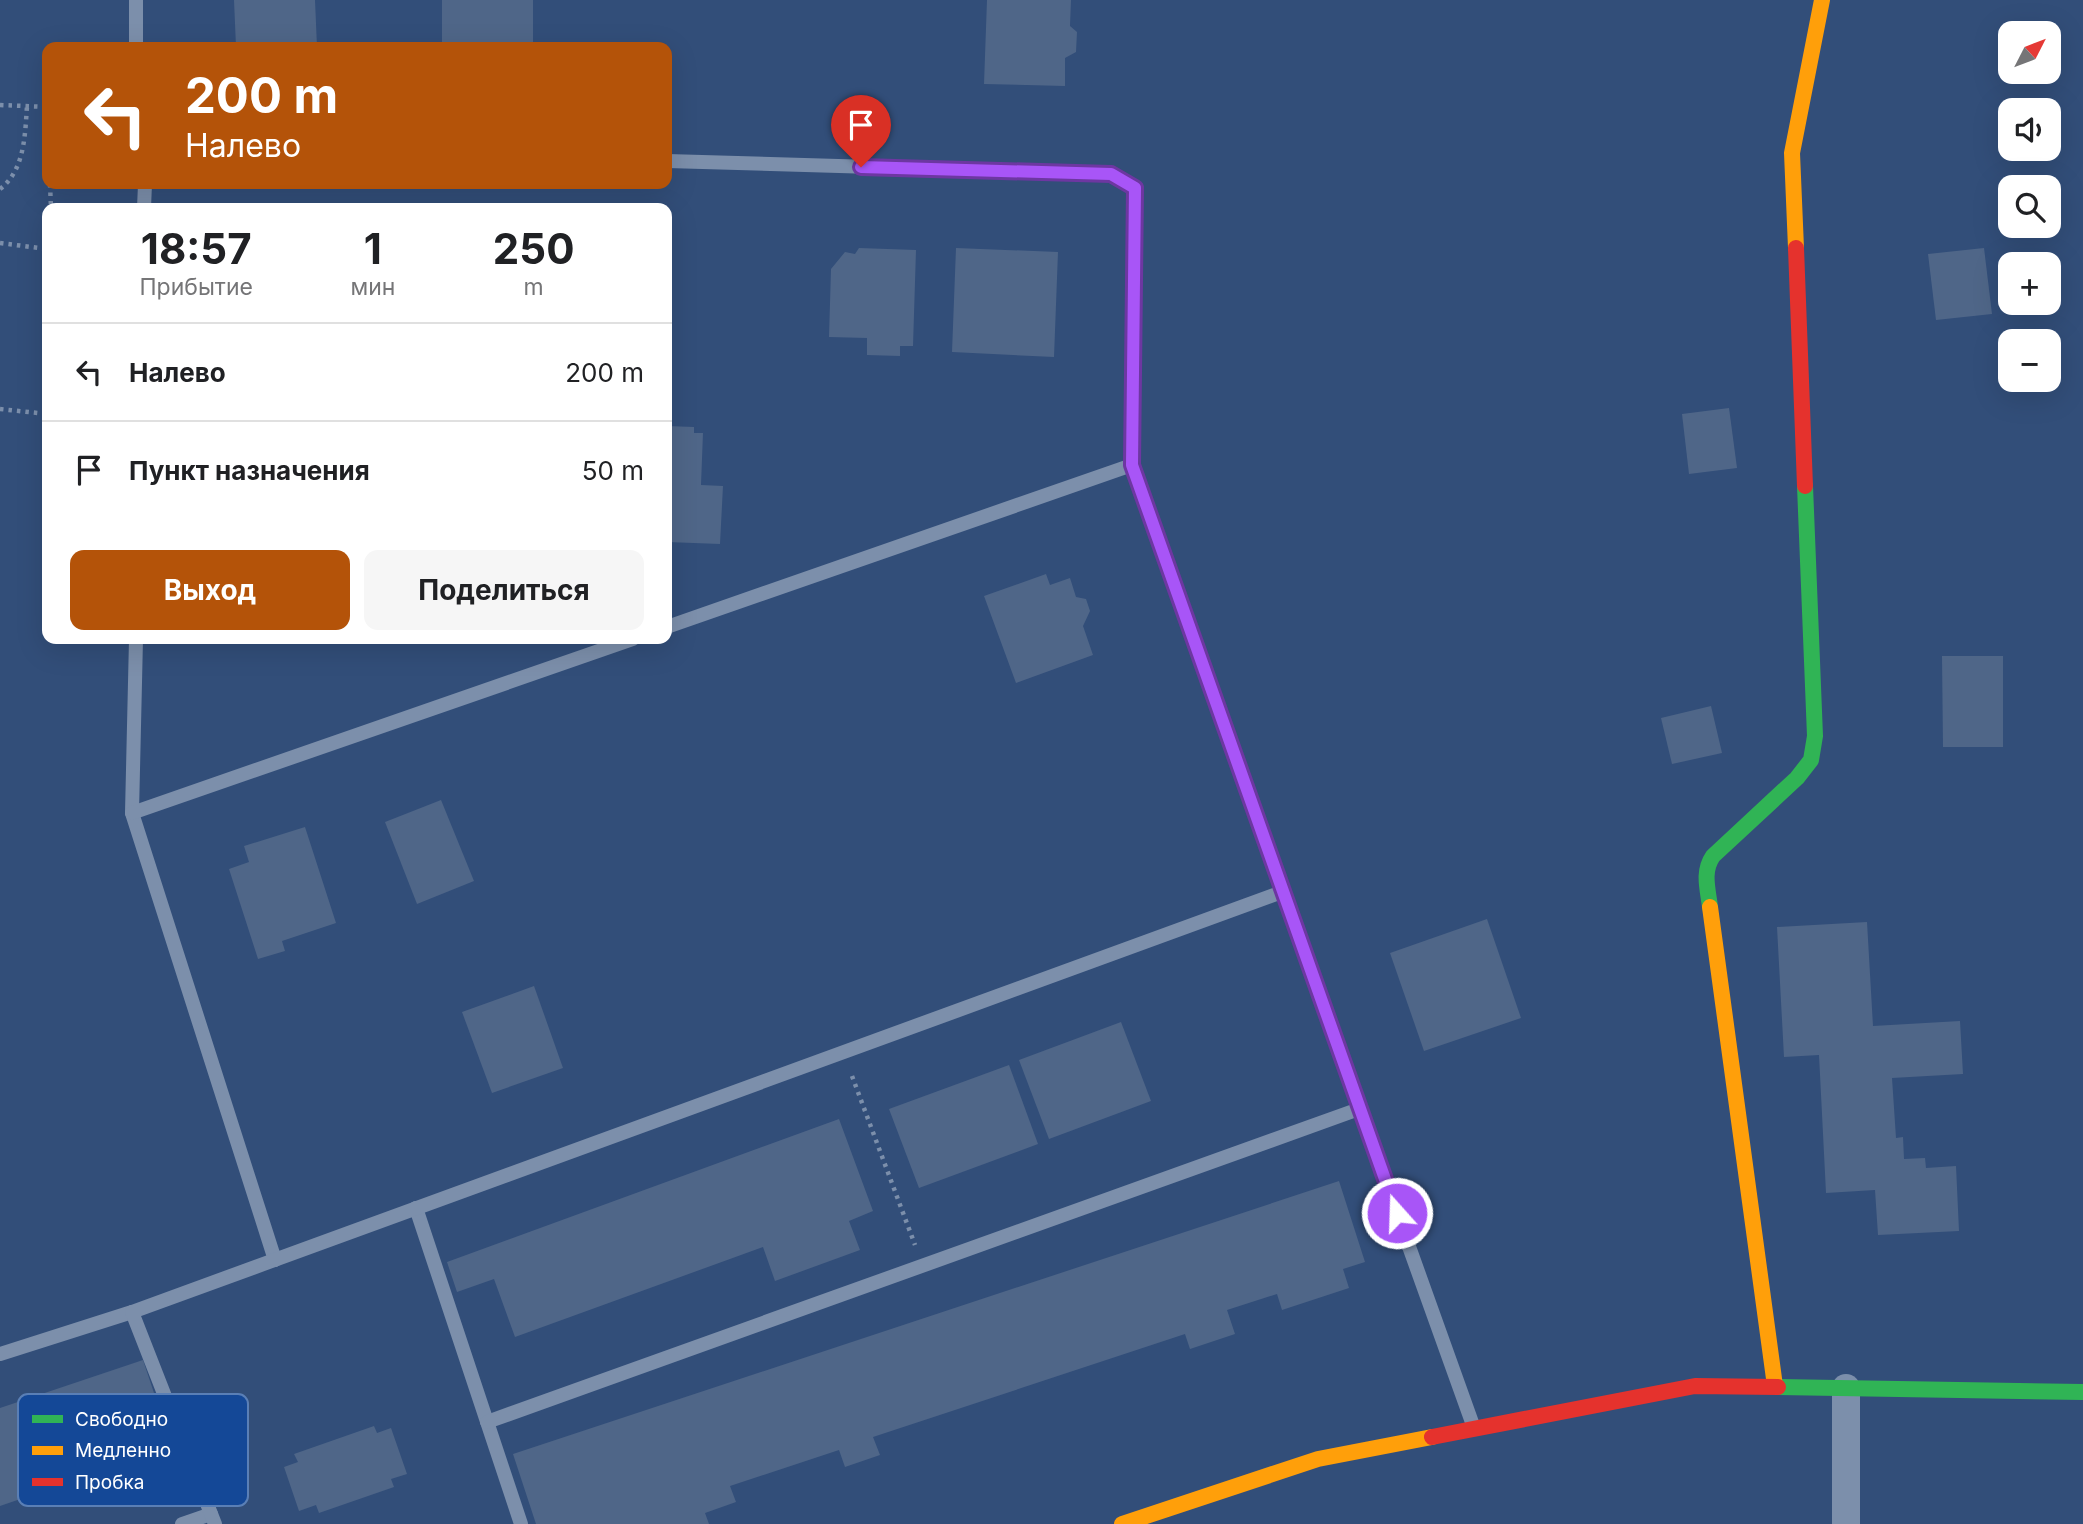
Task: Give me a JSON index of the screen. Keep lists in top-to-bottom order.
{
  "legend": ["Свободно", "Медленно", "Пробка"],
  "north": "top right",
  "page": {
    "map_buttons": ["+", "−"],
    "turn": ["200 m", "Налево"],
    "eta": [
      "18:57",
      "Прибытие",
      "1",
      "мин",
      "250",
      "m"
    ],
    "list": [
      {
        "name": "Налево",
        "value": "200 m"
      },
      {
        "name": "Пункт назначения",
        "value": "50 m"
      }
    ],
    "buttons": ["Выход", "Поделиться"]
  }
}
